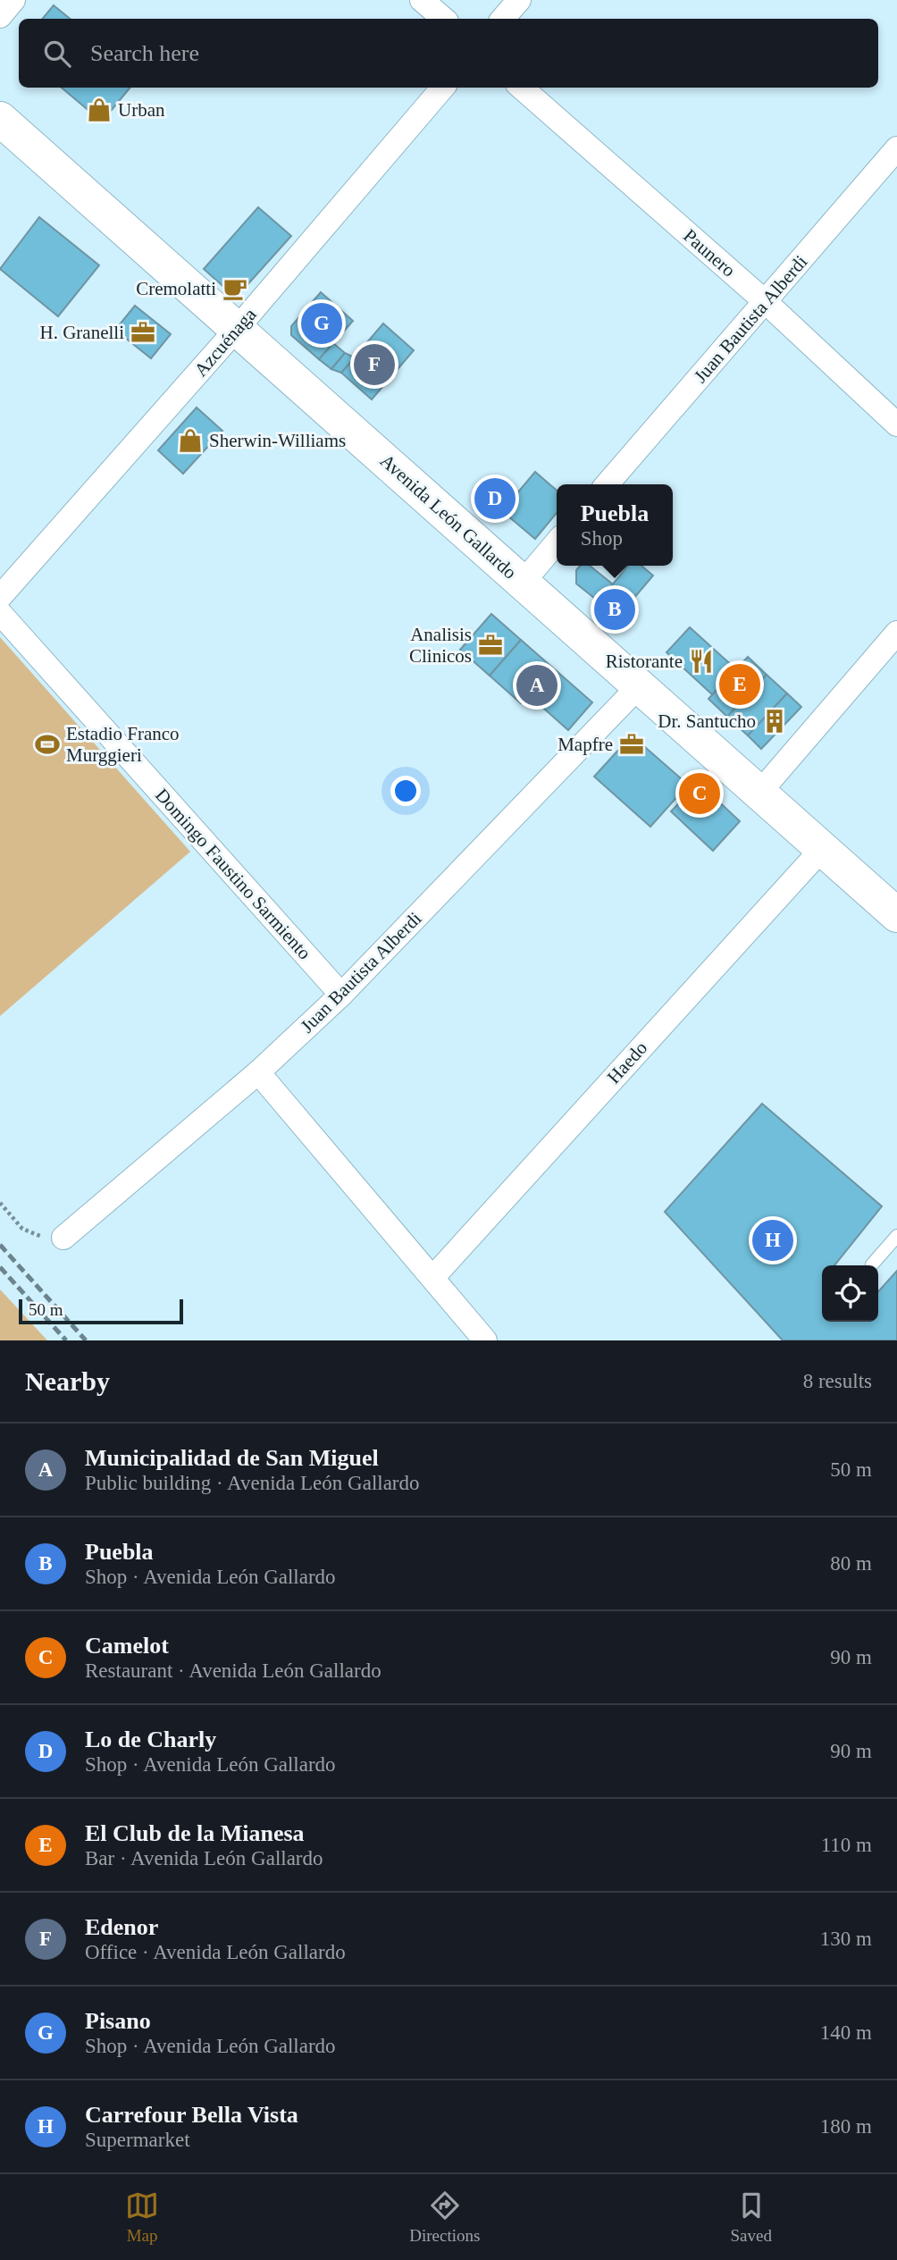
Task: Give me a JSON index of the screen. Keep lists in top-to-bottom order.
{
  "streets": {
    "main road": ["Avenida León Gallardo"],
    "street": [
      "Paunero",
      "Juan Bautista Alberdi",
      "Azcuénaga",
      "Domingo Faustino Sarmiento",
      "Haedo"
    ]
  },
  "crossings": [
    ["Paunero", "Juan Bautista Alberdi"],
    ["Juan Bautista Alberdi", "Avenida León Gallardo"],
    ["Juan Bautista Alberdi", "Domingo Faustino Sarmiento"],
    ["Azcuénaga", "Avenida León Gallardo"],
    ["Avenida León Gallardo", "Haedo"]
  ],
  "places": {
    "shop": ["Urban", "Sherwin-Williams"],
    "cafe": ["Cremolatti"],
    "office": ["H. Granelli", "Analisis Clinicos", "Mapfre"],
    "restaurant": ["Ristorante"],
    "building": ["Dr. Santucho"],
    "sports": ["Estadio Franco Murggieri"]
  },
  "scale_bar": "50 m",
  "page": {
    "search": "Search here",
    "pins": [
      "G",
      "F",
      "D",
      "B",
      "E",
      "A",
      "C",
      "H"
    ],
    "popup": ["Puebla", "Shop"],
    "scale": "50 m",
    "heading": ["Nearby", "8 results"],
    "list": [
      {
        "mark": "A",
        "name": "Municipalidad de San Miguel",
        "note": "Public building · Avenida León Gallardo",
        "value": "50 m"
      },
      {
        "mark": "B",
        "name": "Puebla",
        "note": "Shop · Avenida León Gallardo",
        "value": "80 m"
      },
      {
        "mark": "C",
        "name": "Camelot",
        "note": "Restaurant · Avenida León Gallardo",
        "value": "90 m"
      },
      {
        "mark": "D",
        "name": "Lo de Charly",
        "note": "Shop · Avenida León Gallardo",
        "value": "90 m"
      },
      {
        "mark": "E",
        "name": "El Club de la Mianesa",
        "note": "Bar · Avenida León Gallardo",
        "value": "110 m"
      },
      {
        "mark": "F",
        "name": "Edenor",
        "note": "Office · Avenida León Gallardo",
        "value": "130 m"
      },
      {
        "mark": "G",
        "name": "Pisano",
        "note": "Shop · Avenida León Gallardo",
        "value": "140 m"
      },
      {
        "mark": "H",
        "name": "Carrefour Bella Vista",
        "note": "Supermarket",
        "value": "180 m"
      }
    ],
    "nav": ["Map", "Directions", "Saved"]
  }
}
